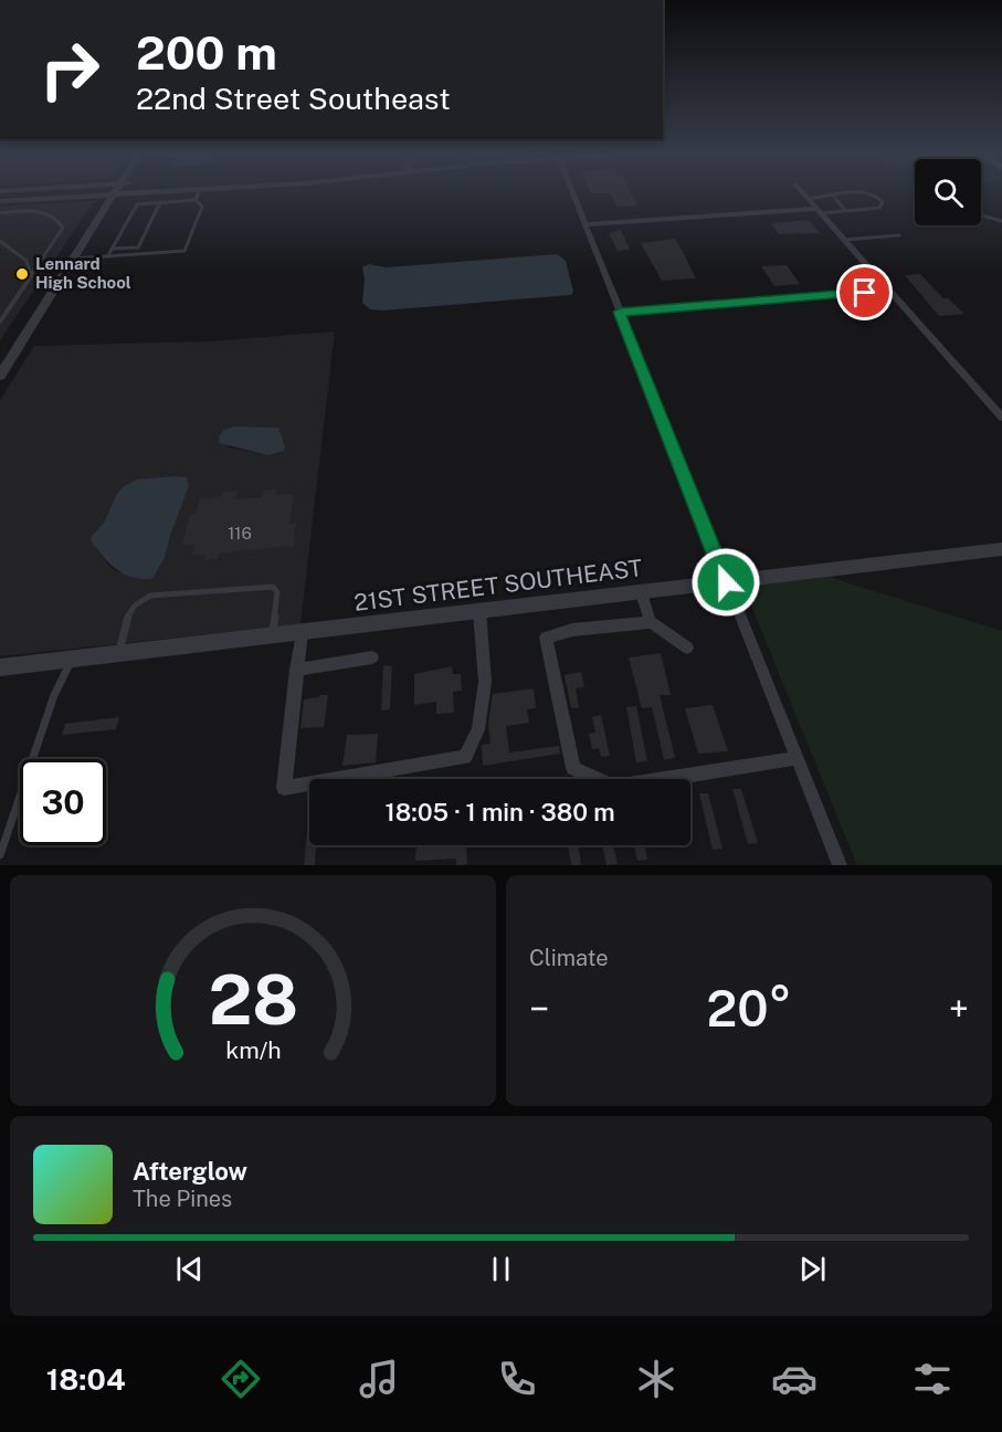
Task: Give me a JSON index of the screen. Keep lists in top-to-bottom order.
{
  "streets": {
    "street": ["21ST STREET SOUTHEAST"]
  },
  "places": ["Lennard High School"],
  "house_numbers": ["116"],
  "page": {
    "turn": ["200 m", "22nd Street Southeast"],
    "limit": "30",
    "trip": "18:05 · 1 min · 380 m",
    "tile": "Climate",
    "heat": ["−", "20°", "+"],
    "song": ["Afterglow", "The Pines"],
    "tabs": "18:04",
    "gauge": ["28", "km/h"]
  }
}
